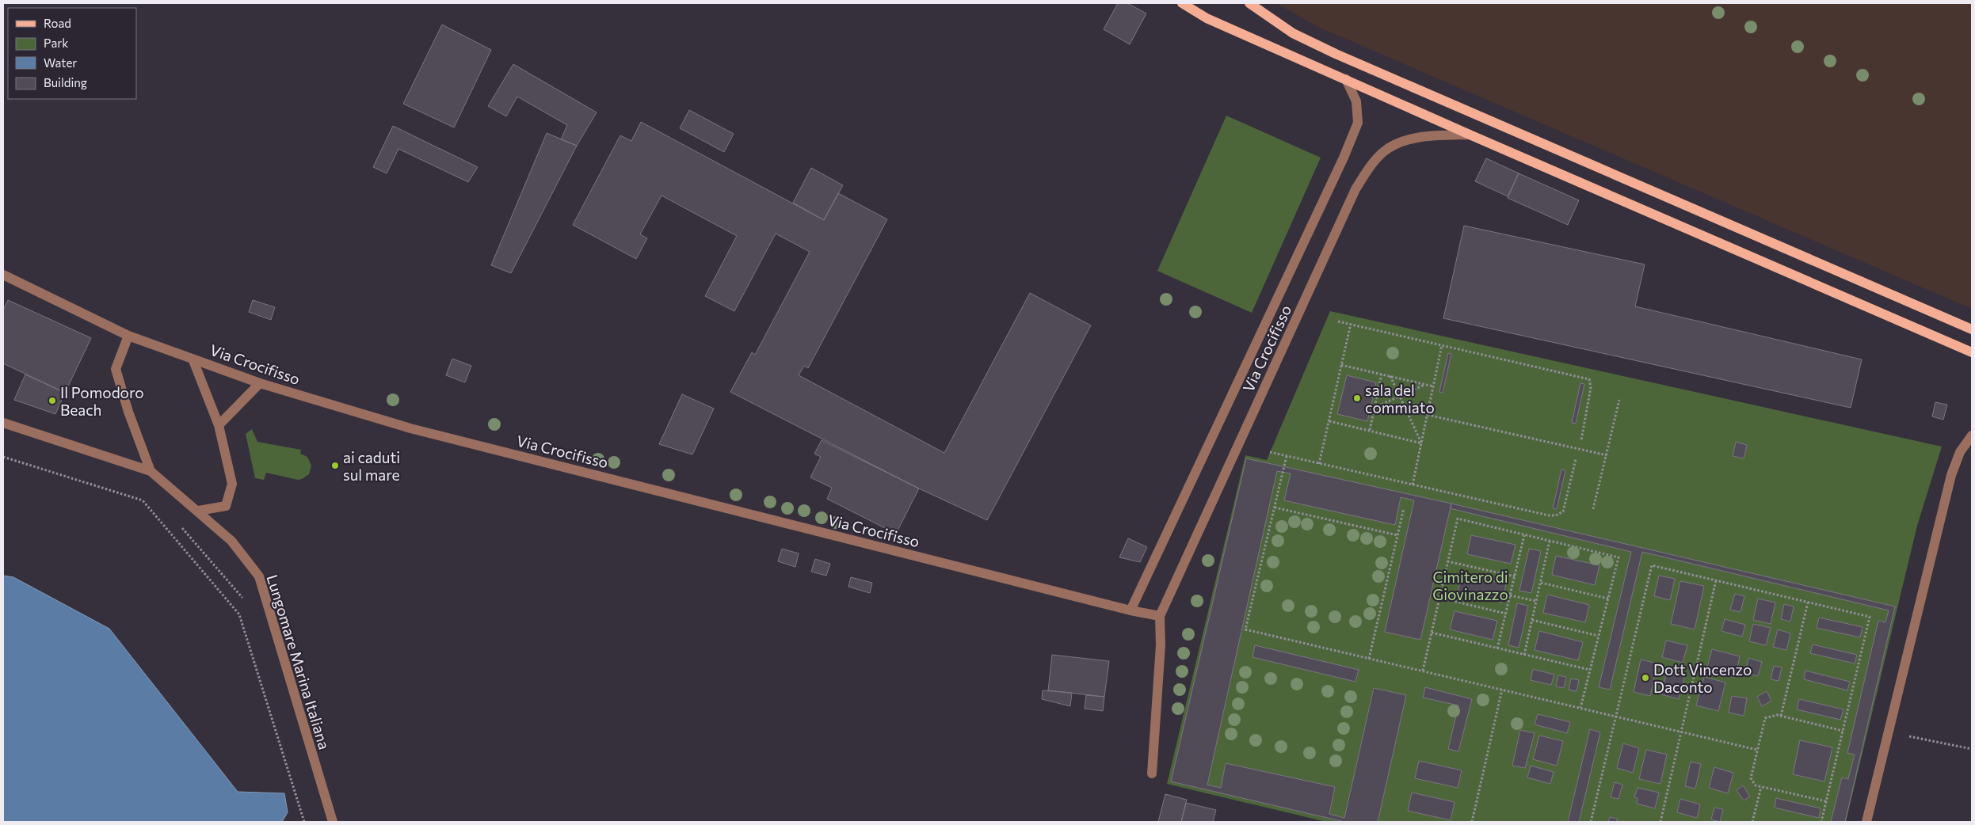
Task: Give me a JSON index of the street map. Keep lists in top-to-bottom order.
{
  "streets": {
    "street": ["Via Crocifisso", "Lungomare Marina Italiana"]
  },
  "parks": ["Cimitero di Giovinazzo"],
  "places": [
    "sala del commiato",
    "Il Pomodoro Beach",
    "ai caduti sul mare",
    "Dott Vincenzo Daconto"
  ],
  "legend": [
    "Road",
    "Park",
    "Water",
    "Building"
  ]
}
